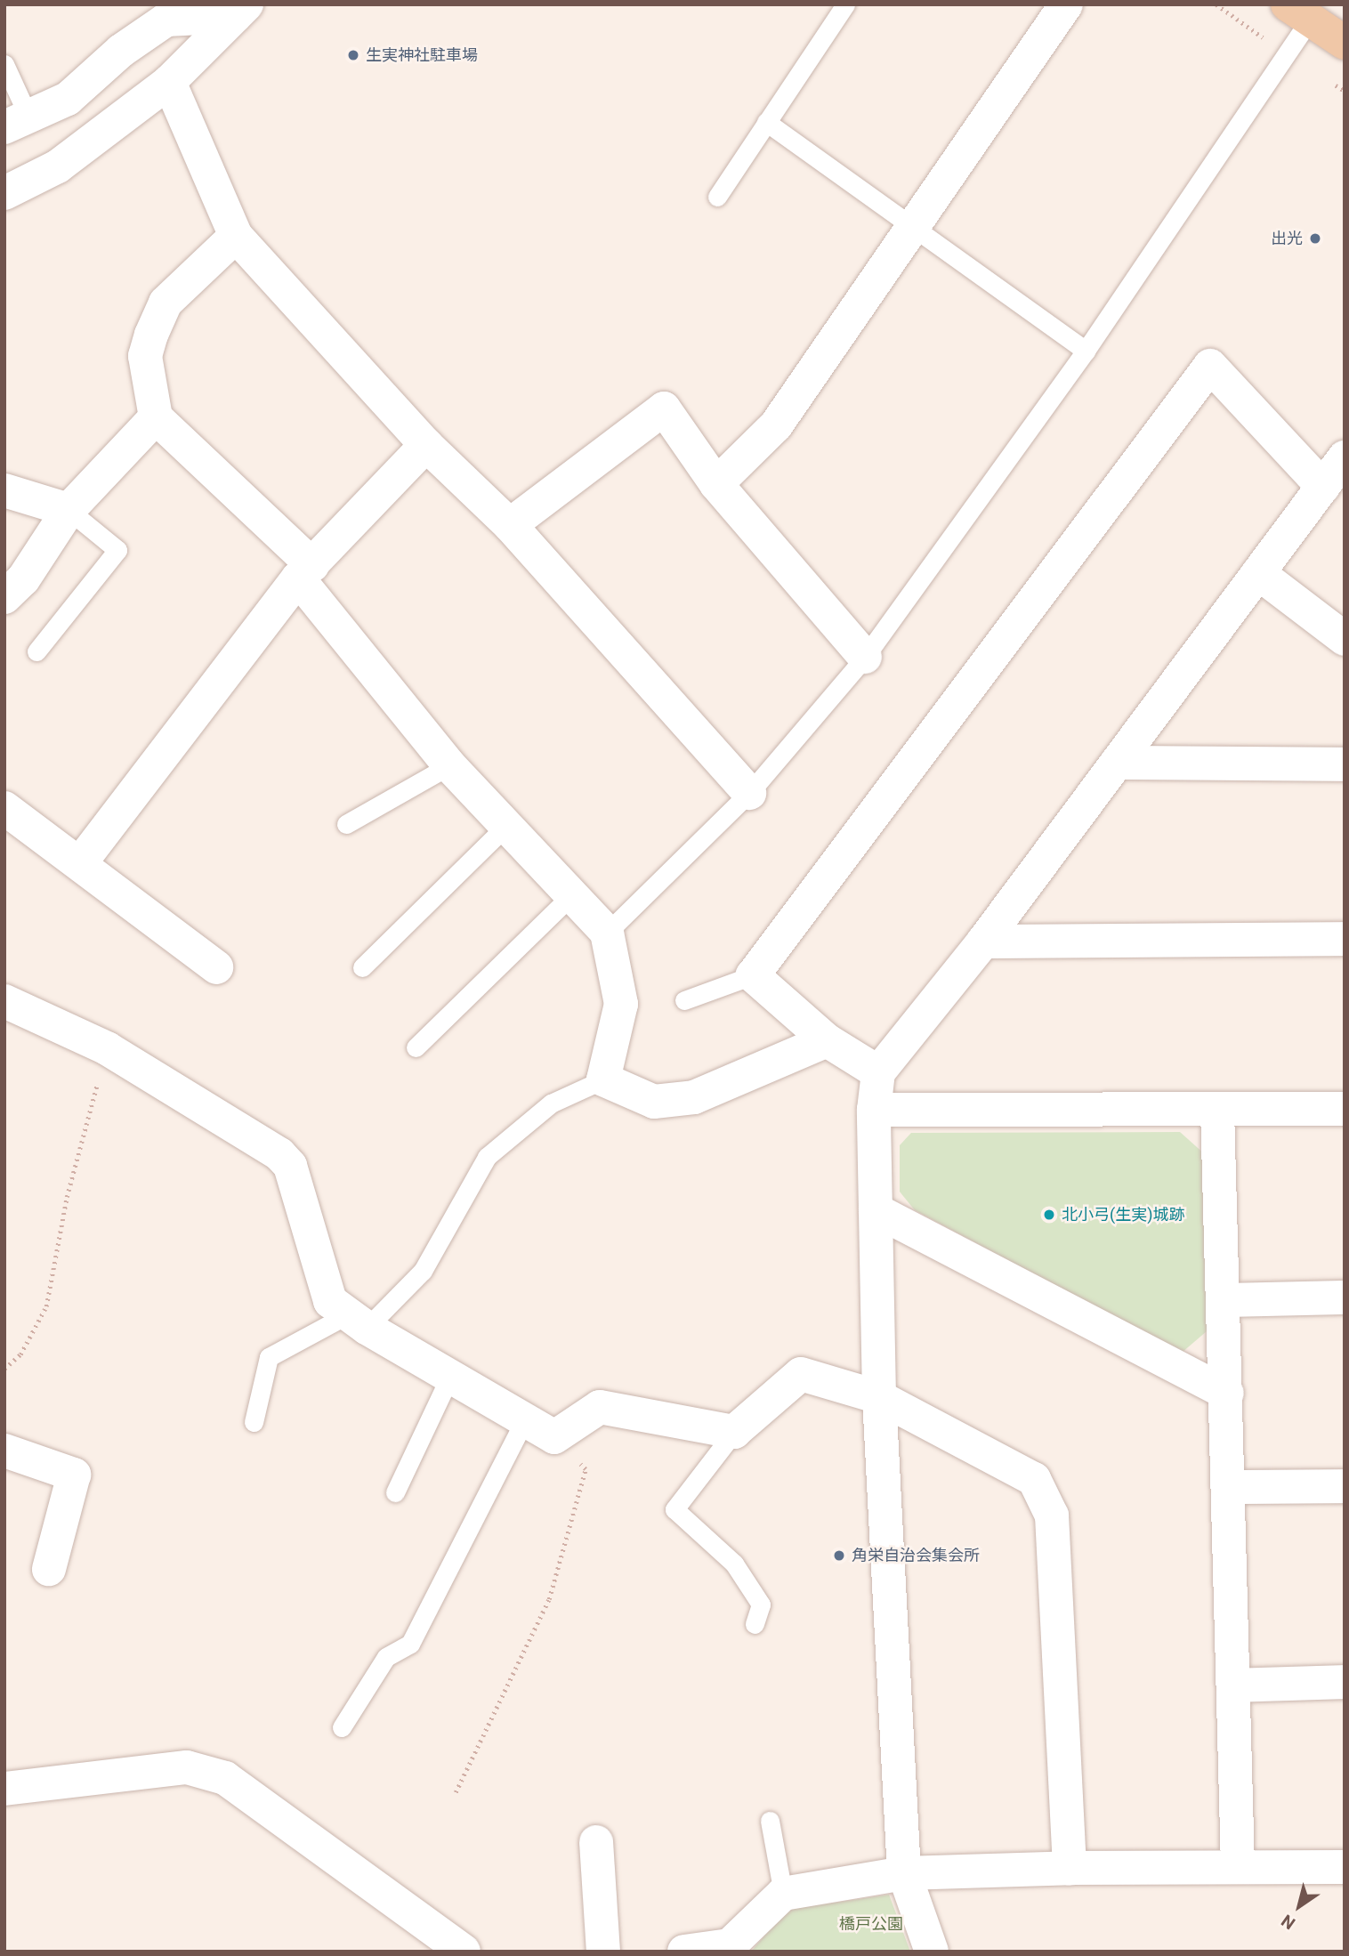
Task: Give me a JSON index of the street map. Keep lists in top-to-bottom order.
{
  "parks": ["橋戸公園"],
  "places": [
    "生実神社駐車場",
    "出光",
    "北小弓(生実)城跡",
    "角栄自治会集会所"
  ],
  "north": "bottom left"
}
